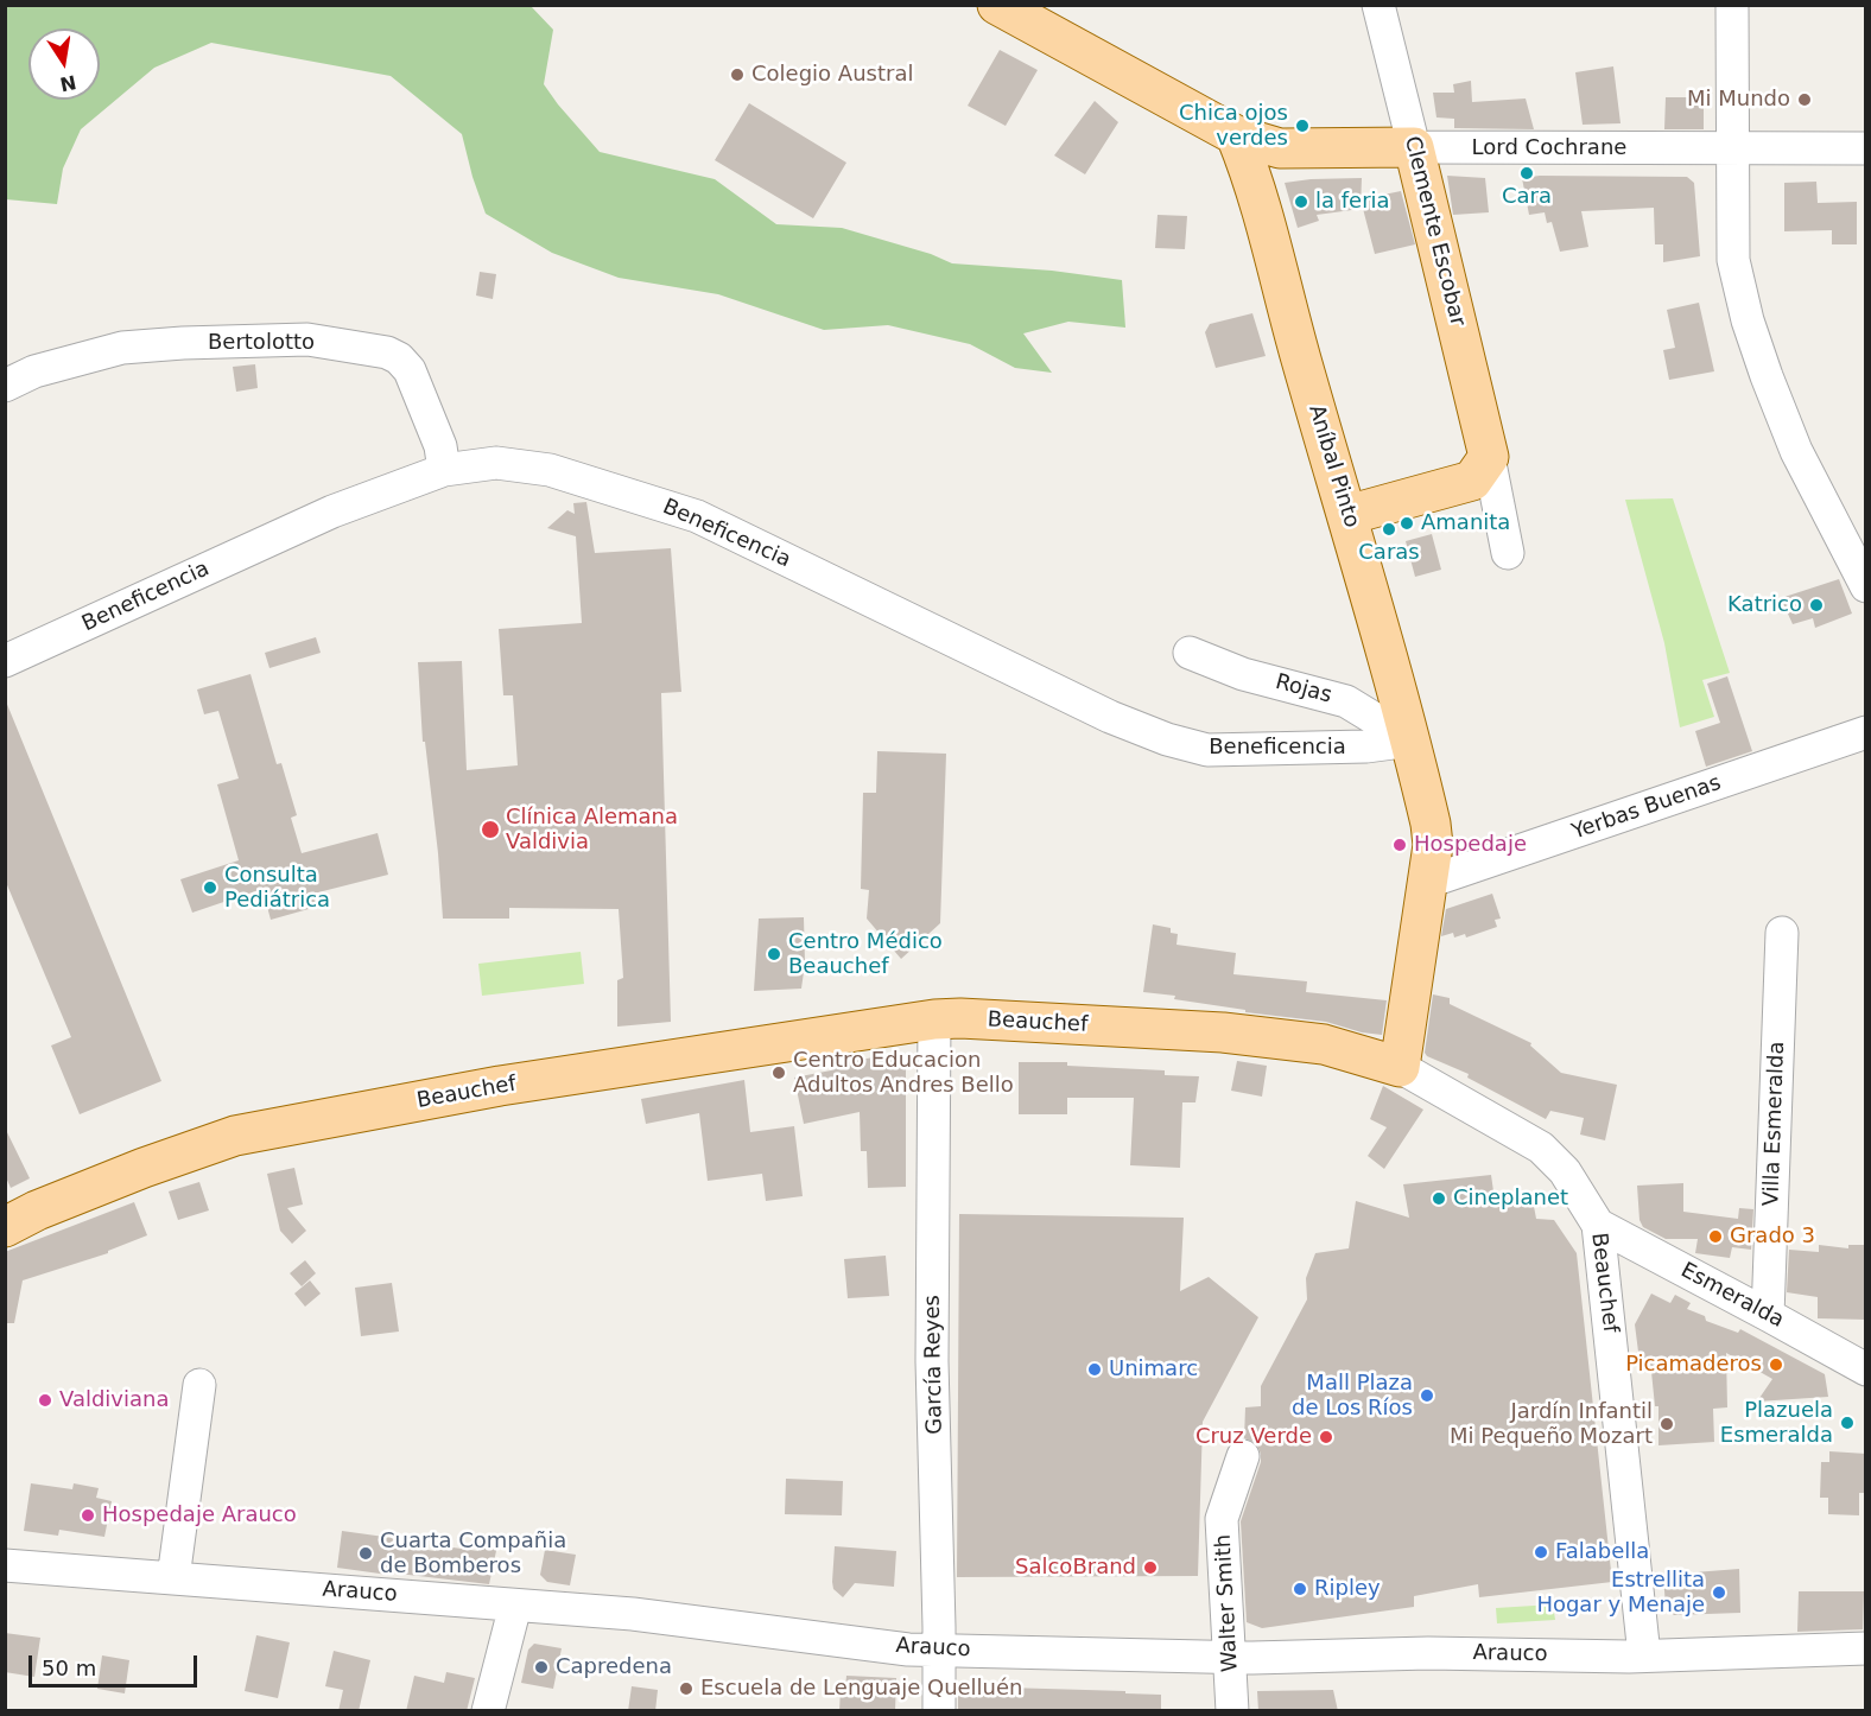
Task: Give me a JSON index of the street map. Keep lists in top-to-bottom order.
{
  "streets": {
    "main road": [
      "Lord Cochrane",
      "Clemente Escobar",
      "Aníbal Pinto",
      "Beauchef"
    ],
    "street": [
      "Bertolotto",
      "Beneficencia",
      "Rojas",
      "Yerbas Buenas",
      "Villa Esmeralda",
      "Esmeralda",
      "García Reyes",
      "Arauco",
      "Walter Smith"
    ]
  },
  "crossings": [
    ["Lord Cochrane", "Clemente Escobar"],
    ["Lord Cochrane", "Aníbal Pinto"],
    ["Bertolotto", "Beneficencia"],
    ["Aníbal Pinto", "Beneficencia"],
    ["Aníbal Pinto", "Rojas"],
    ["Aníbal Pinto", "Yerbas Buenas"],
    ["Aníbal Pinto", "Beauchef"],
    ["Beneficencia", "Rojas"],
    ["Beauchef", "Esmeralda"],
    ["Beauchef", "García Reyes"],
    ["Beauchef", "Arauco"],
    ["Villa Esmeralda", "Esmeralda"],
    ["García Reyes", "Arauco"],
    ["Arauco", "Walter Smith"]
  ],
  "places": [
    "Colegio Austral",
    "Mi Mundo",
    "Chica ojos verdes",
    "Cara",
    "la feria",
    "Amanita",
    "Caras",
    "Katrico",
    "Clínica Alemana Valdivia",
    "Hospedaje",
    "Consulta Pediátrica",
    "Centro Médico Beauchef",
    "Centro Educacion Adultos Andres Bello",
    "Cineplanet",
    "Grado 3",
    "Picamaderos",
    "Unimarc",
    "Mall Plaza de Los Ríos",
    "Valdiviana",
    "Plazuela Esmeralda",
    "Jardín Infantil Mi Pequeño Mozart",
    "Cruz Verde",
    "Hospedaje Arauco",
    "Falabella",
    "Cuarta Compañia de Bomberos",
    "SalcoBrand",
    "Ripley",
    "Estrellita Hogar y Menaje",
    "Capredena",
    "Escuela de Lenguaje Quelluén"
  ],
  "scale_bar": "50 m",
  "north": "bottom"
}
